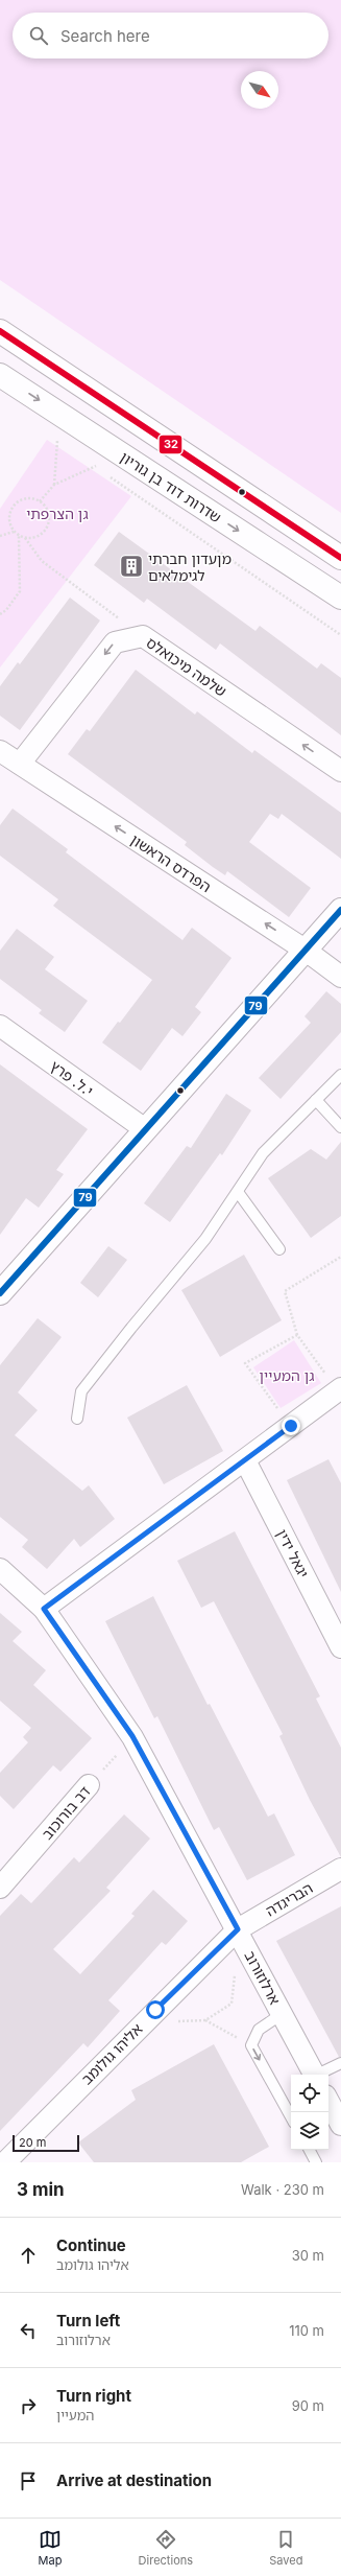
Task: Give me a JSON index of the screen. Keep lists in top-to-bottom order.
{
  "streets": {
    "street": [
      "שדרות דוד בן גוריון",
      "שלמה מיכואלס",
      "הפרדס הראשון",
      "י.ל. פרץ",
      "יגאל ידין",
      "דב בורוכוב",
      "הבריגדה",
      "ארלוזורוב",
      "אליהו גולומב"
    ]
  },
  "crossings": [
    ["שלמה מיכואלס", "הפרדס הראשון"],
    ["דב בורוכוב", "ארלוזורוב"],
    ["הבריגדה", "ארלוזורוב"],
    ["הבריגדה", "אליהו גולומב"],
    ["ארלוזורוב", "אליהו גולומב"]
  ],
  "one_way": ["הפרדס הראשון"],
  "parks": ["גן הצרפתי", "גן המעיין"],
  "places": {
    "building": ["מןעדון חברתי לגימלאים"]
  },
  "lines": ["transit line 32", "transit line 79"],
  "scale_bar": "20 m",
  "north": "bottom right",
  "page": {
    "search": "Search here",
    "scale": "20 m",
    "heading": ["3 min", "Walk · 230 m"],
    "list": [
      ["Continue", "אליהו גולומב", "30 m"],
      ["Turn left", "ארלוזורוב", "110 m"],
      ["Turn right", "המעיין", "90 m"],
      "Arrive at destination"
    ],
    "nav": ["Map", "Directions", "Saved"]
  }
}
